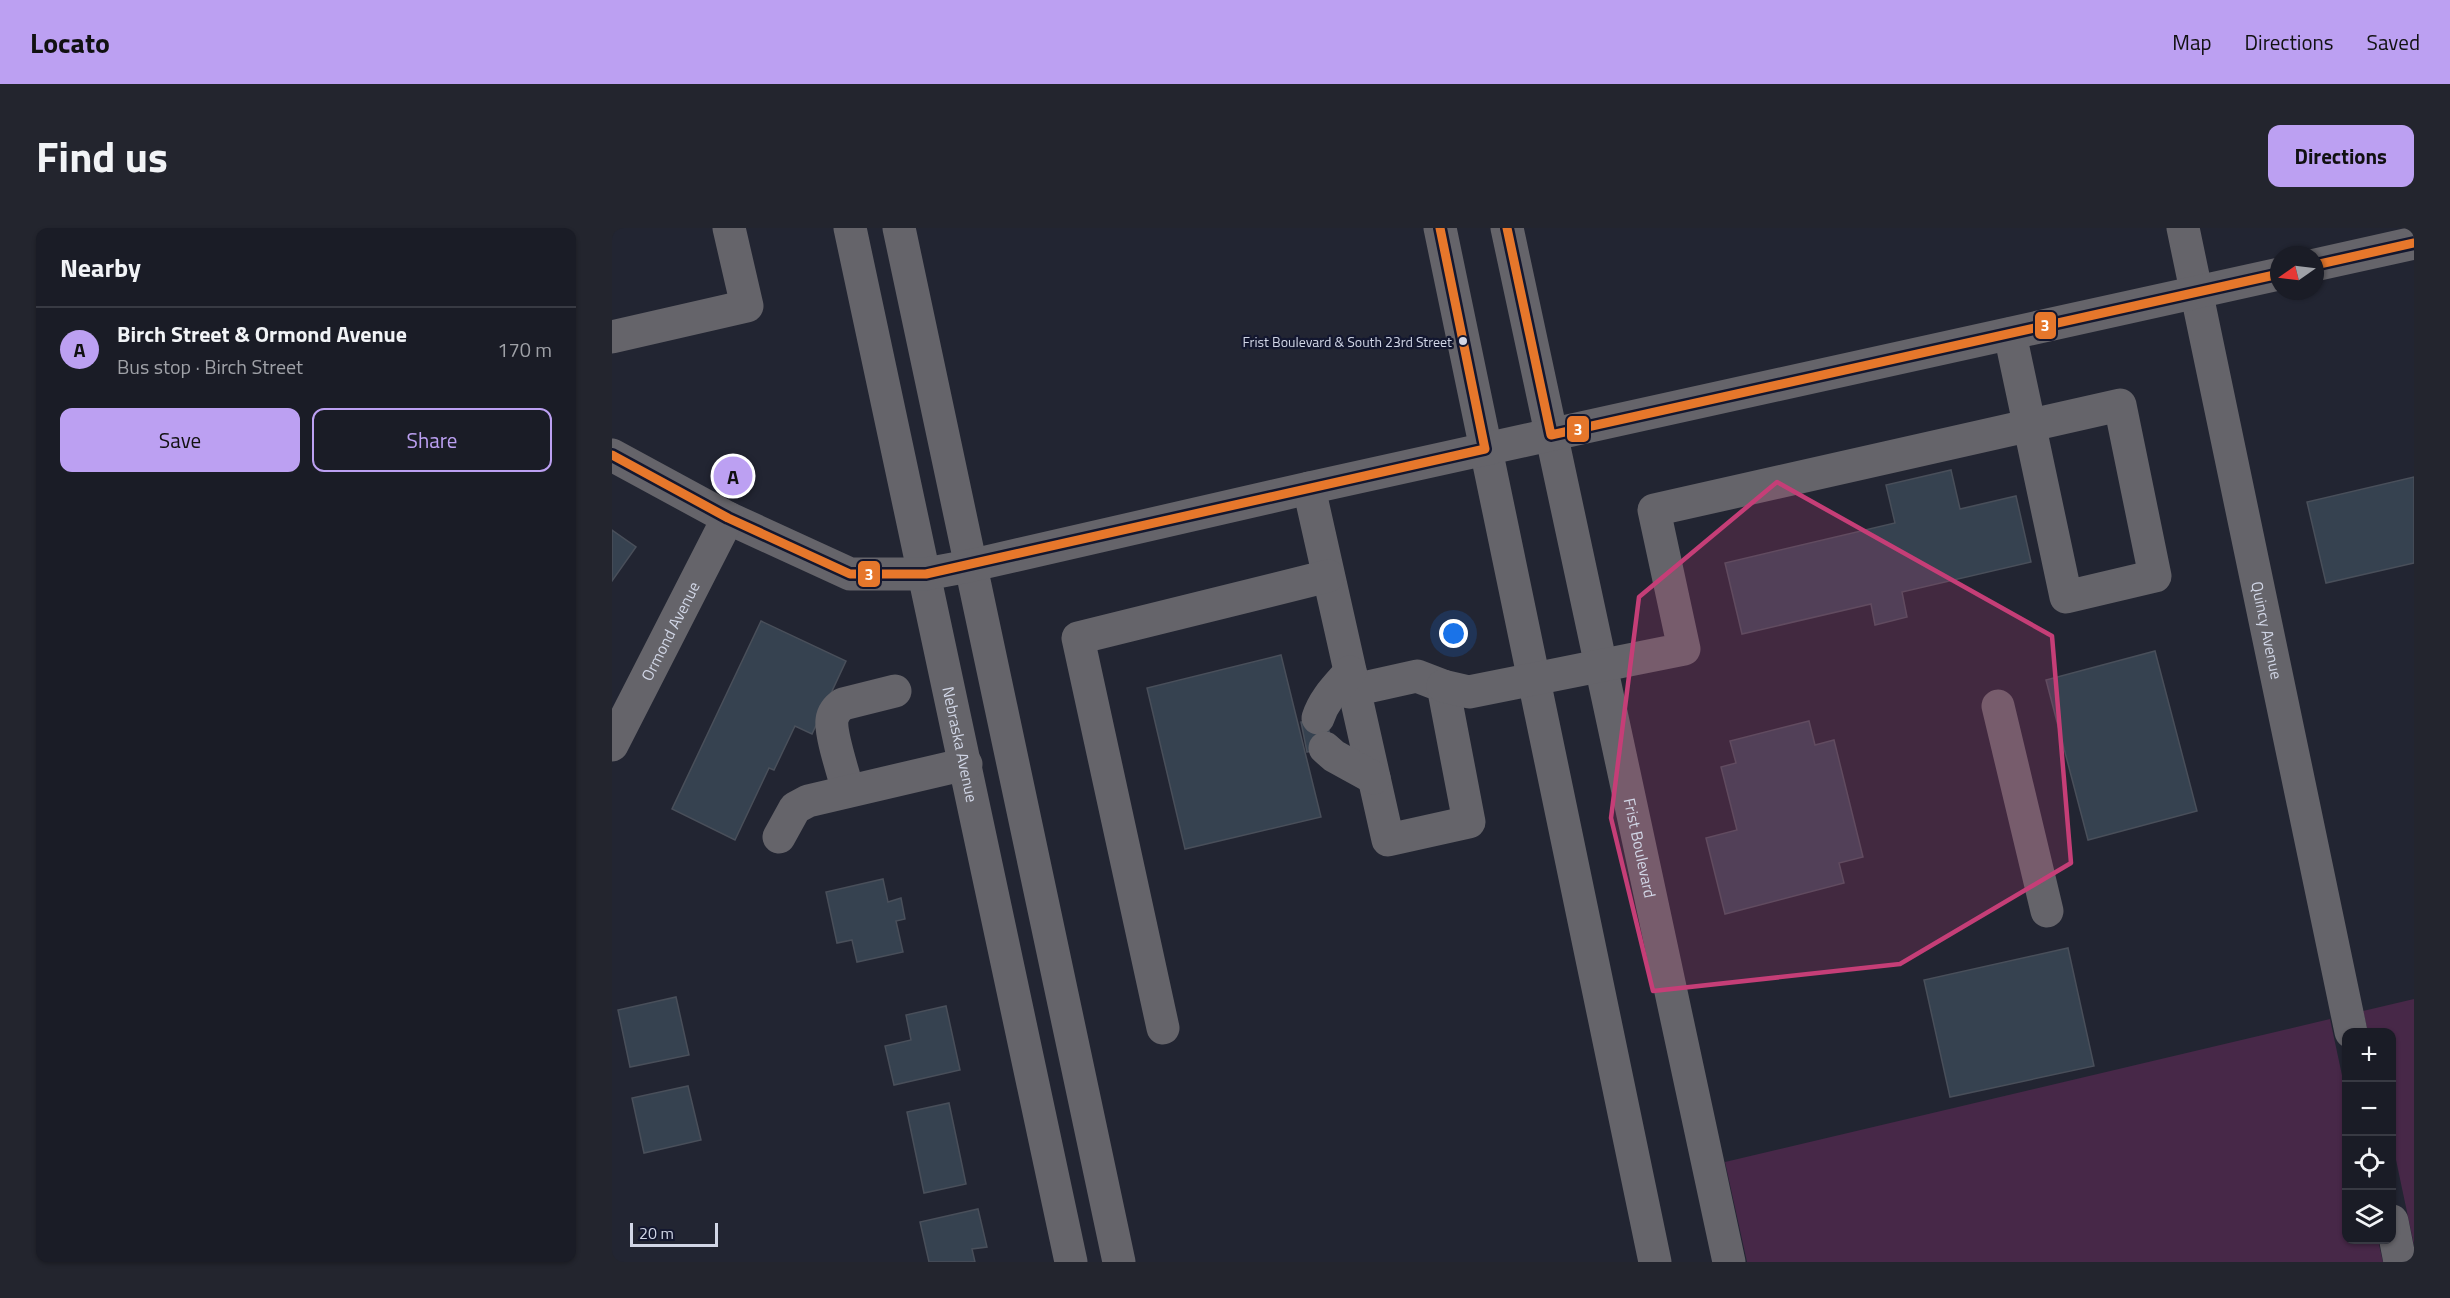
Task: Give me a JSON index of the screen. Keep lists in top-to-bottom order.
{
  "streets": {
    "street": [
      "Quincy Avenue",
      "Ormond Avenue",
      "Nebraska Avenue",
      "Frist Boulevard"
    ]
  },
  "places": ["Frist Boulevard & South 23rd Street"],
  "lines": ["transit line 3"],
  "scale_bar": "20 m",
  "north": "left",
  "page": {
    "header": "Locato",
    "nav": ["Map", "Directions", "Saved"],
    "title": "Find us",
    "buttons": [
      "Directions",
      ["Save", "Share"]
    ],
    "heading": "Nearby",
    "list": [
      {
        "mark": "A",
        "name": "Birch Street & Ormond Avenue",
        "note": "Bus stop · Birch Street",
        "value": "170 m"
      }
    ],
    "pins": "A",
    "map_buttons": ["+", "−"],
    "scale": "20 m"
  }
}
